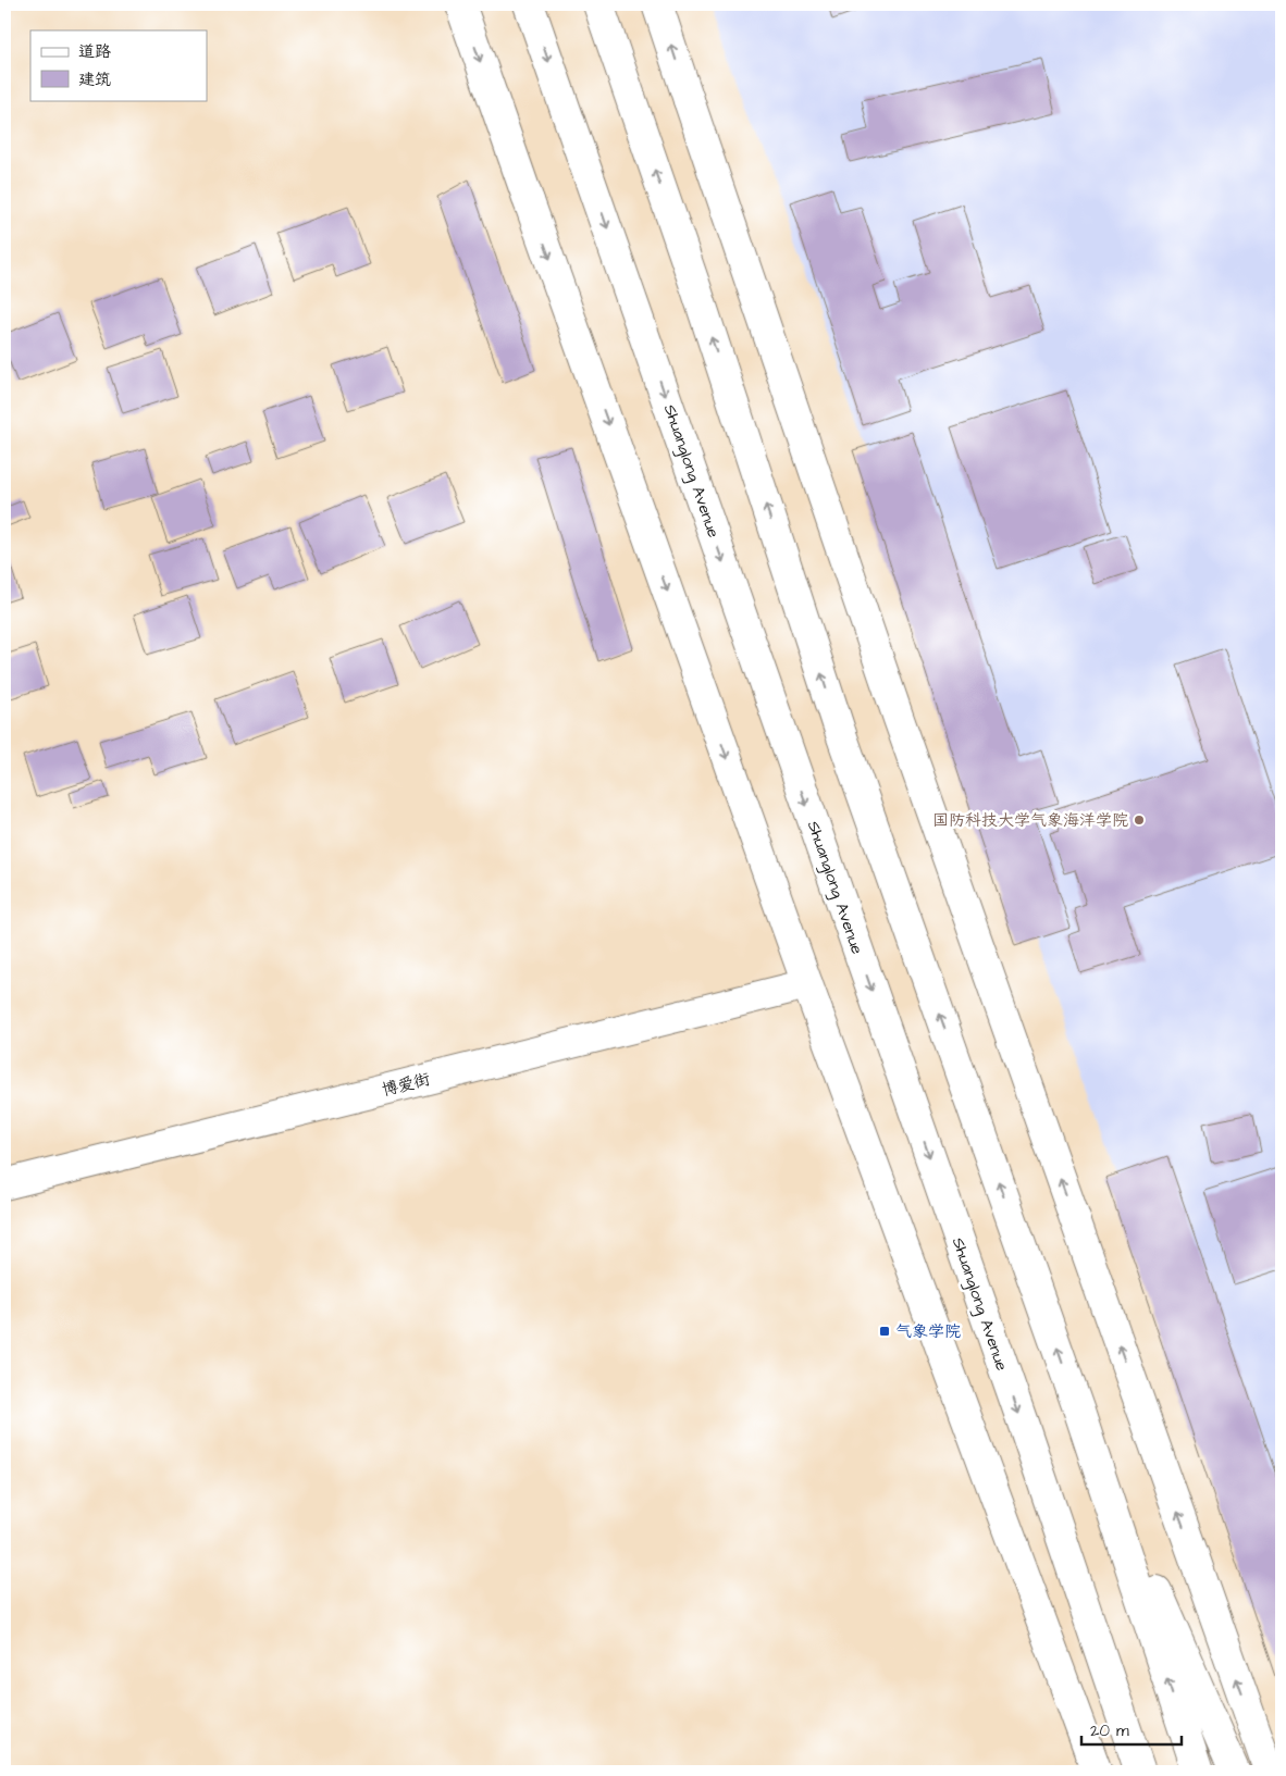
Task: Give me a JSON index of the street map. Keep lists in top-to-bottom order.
{
  "streets": {
    "main road": ["Shuanglong Avenue", "博爱街"]
  },
  "places": {
    "other": ["国防科技大学气象海洋学院"],
    "transit": ["气象学院"]
  },
  "legend": ["道路", "建筑"],
  "scale_bar": "20 m"
}
